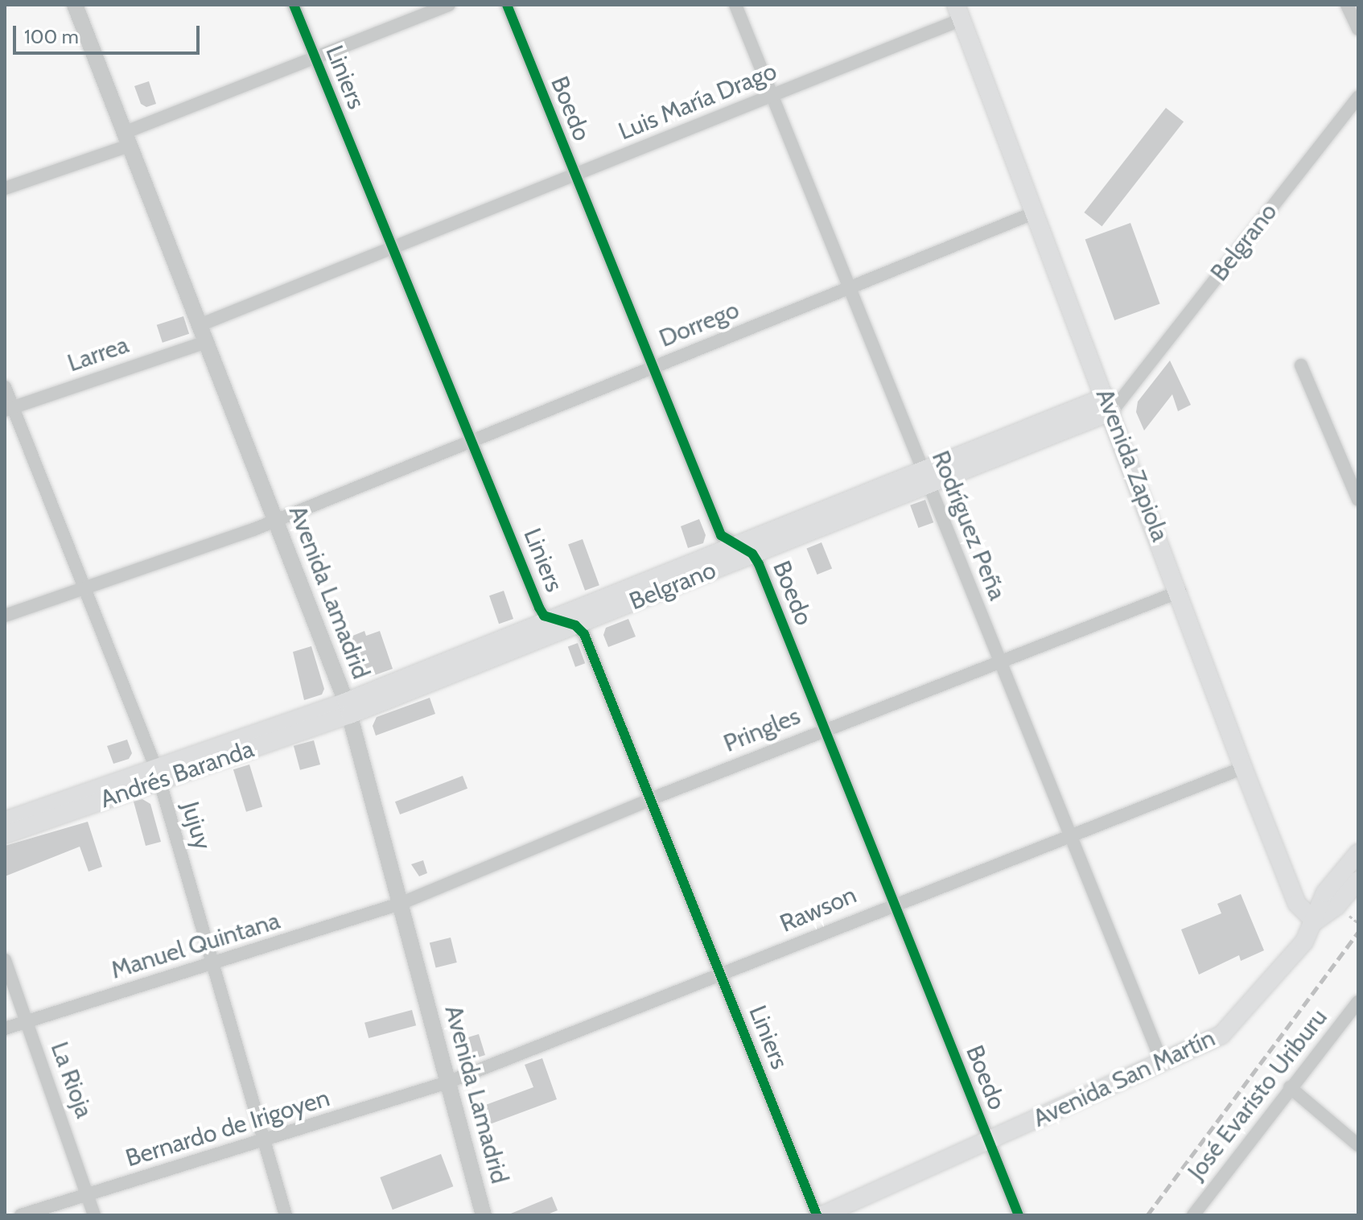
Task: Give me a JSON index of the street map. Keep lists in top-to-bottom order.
{
  "streets": {
    "main road": [
      "Belgrano",
      "Avenida Zapiola",
      "Andrés Baranda",
      "Avenida San Martín"
    ],
    "street": [
      "Liniers",
      "Luis María Drago",
      "Boedo",
      "Dorrego",
      "Larrea",
      "Rodríguez Peña",
      "Avenida Lamadrid",
      "Pringles",
      "Jujuy",
      "Rawson",
      "Manuel Quintana",
      "La Rioja",
      "José Evaristo Uriburu",
      "Bernardo de Irigoyen"
    ]
  },
  "crossings": [
    ["Liniers", "Luis María Drago"],
    ["Liniers", "Belgrano"],
    ["Liniers", "Dorrego"],
    ["Liniers", "Pringles"],
    ["Liniers", "Rawson"],
    ["Luis María Drago", "Boedo"],
    ["Luis María Drago", "Avenida Zapiola"],
    ["Luis María Drago", "Rodríguez Peña"],
    ["Luis María Drago", "Avenida Lamadrid"],
    ["Boedo", "Belgrano"],
    ["Boedo", "Dorrego"],
    ["Boedo", "Pringles"],
    ["Boedo", "Rawson"],
    ["Boedo", "Avenida San Martín"],
    ["Belgrano", "Avenida Zapiola"],
    ["Belgrano", "Rodríguez Peña"],
    ["Belgrano", "Avenida Lamadrid"],
    ["Belgrano", "Andrés Baranda"],
    ["Dorrego", "Avenida Zapiola"],
    ["Dorrego", "Rodríguez Peña"],
    ["Dorrego", "Avenida Lamadrid"],
    ["Dorrego", "Jujuy"],
    ["Larrea", "Avenida Lamadrid"],
    ["Larrea", "Jujuy"],
    ["Avenida Zapiola", "Pringles"],
    ["Avenida Zapiola", "Rawson"],
    ["Avenida Zapiola", "Avenida San Martín"],
    ["Rodríguez Peña", "Pringles"],
    ["Rodríguez Peña", "Rawson"],
    ["Rodríguez Peña", "Avenida San Martín"],
    ["Avenida Lamadrid", "Pringles"],
    ["Avenida Lamadrid", "Andrés Baranda"],
    ["Avenida Lamadrid", "Rawson"],
    ["Avenida Lamadrid", "Manuel Quintana"],
    ["Avenida Lamadrid", "Bernardo de Irigoyen"],
    ["Pringles", "Manuel Quintana"],
    ["Andrés Baranda", "Jujuy"],
    ["Jujuy", "Manuel Quintana"],
    ["Jujuy", "Bernardo de Irigoyen"],
    ["Rawson", "Bernardo de Irigoyen"],
    ["Manuel Quintana", "La Rioja"],
    ["La Rioja", "Bernardo de Irigoyen"]
  ],
  "scale_bar": "100 m"
}
